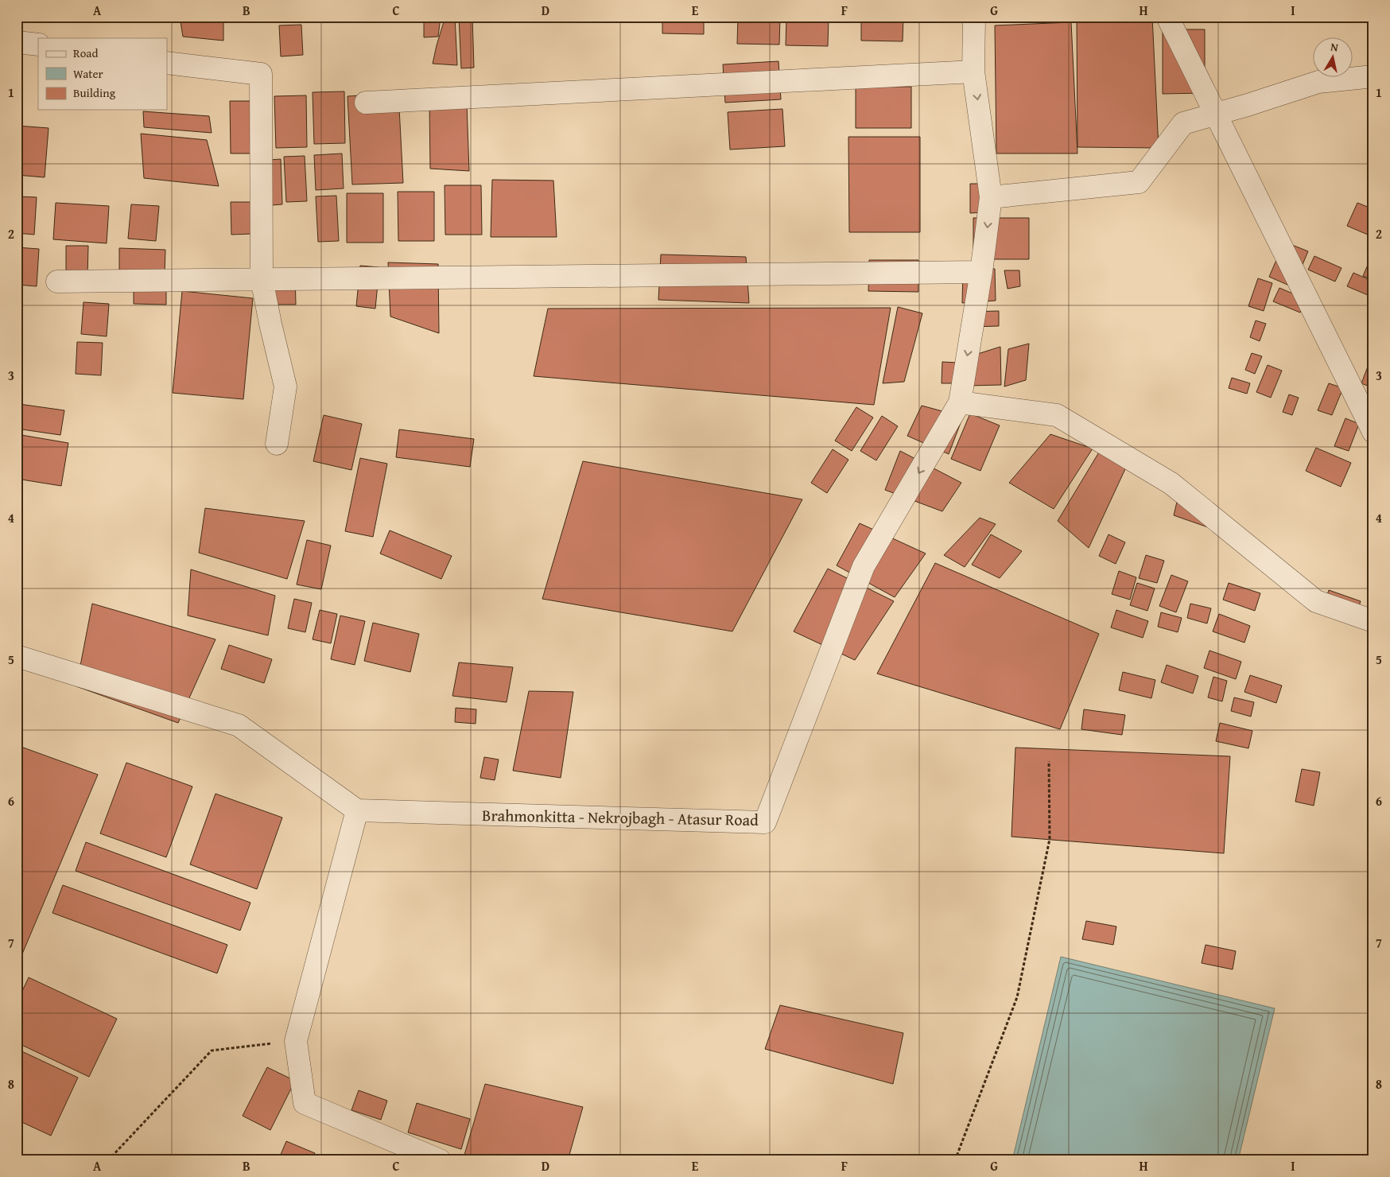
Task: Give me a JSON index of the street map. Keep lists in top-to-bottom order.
{
  "streets": {
    "street": ["Brahmonkitta - Nekrojbagh - Atasur Road"]
  },
  "legend": ["Road", "Water", "Building"],
  "north": "top",
  "grid": {
    "columns": [
      "A",
      "B",
      "C",
      "D",
      "E",
      "F",
      "G",
      "H",
      "I"
    ],
    "rows": [
      "1",
      "2",
      "3",
      "4",
      "5",
      "6",
      "7",
      "8"
    ]
  }
}
